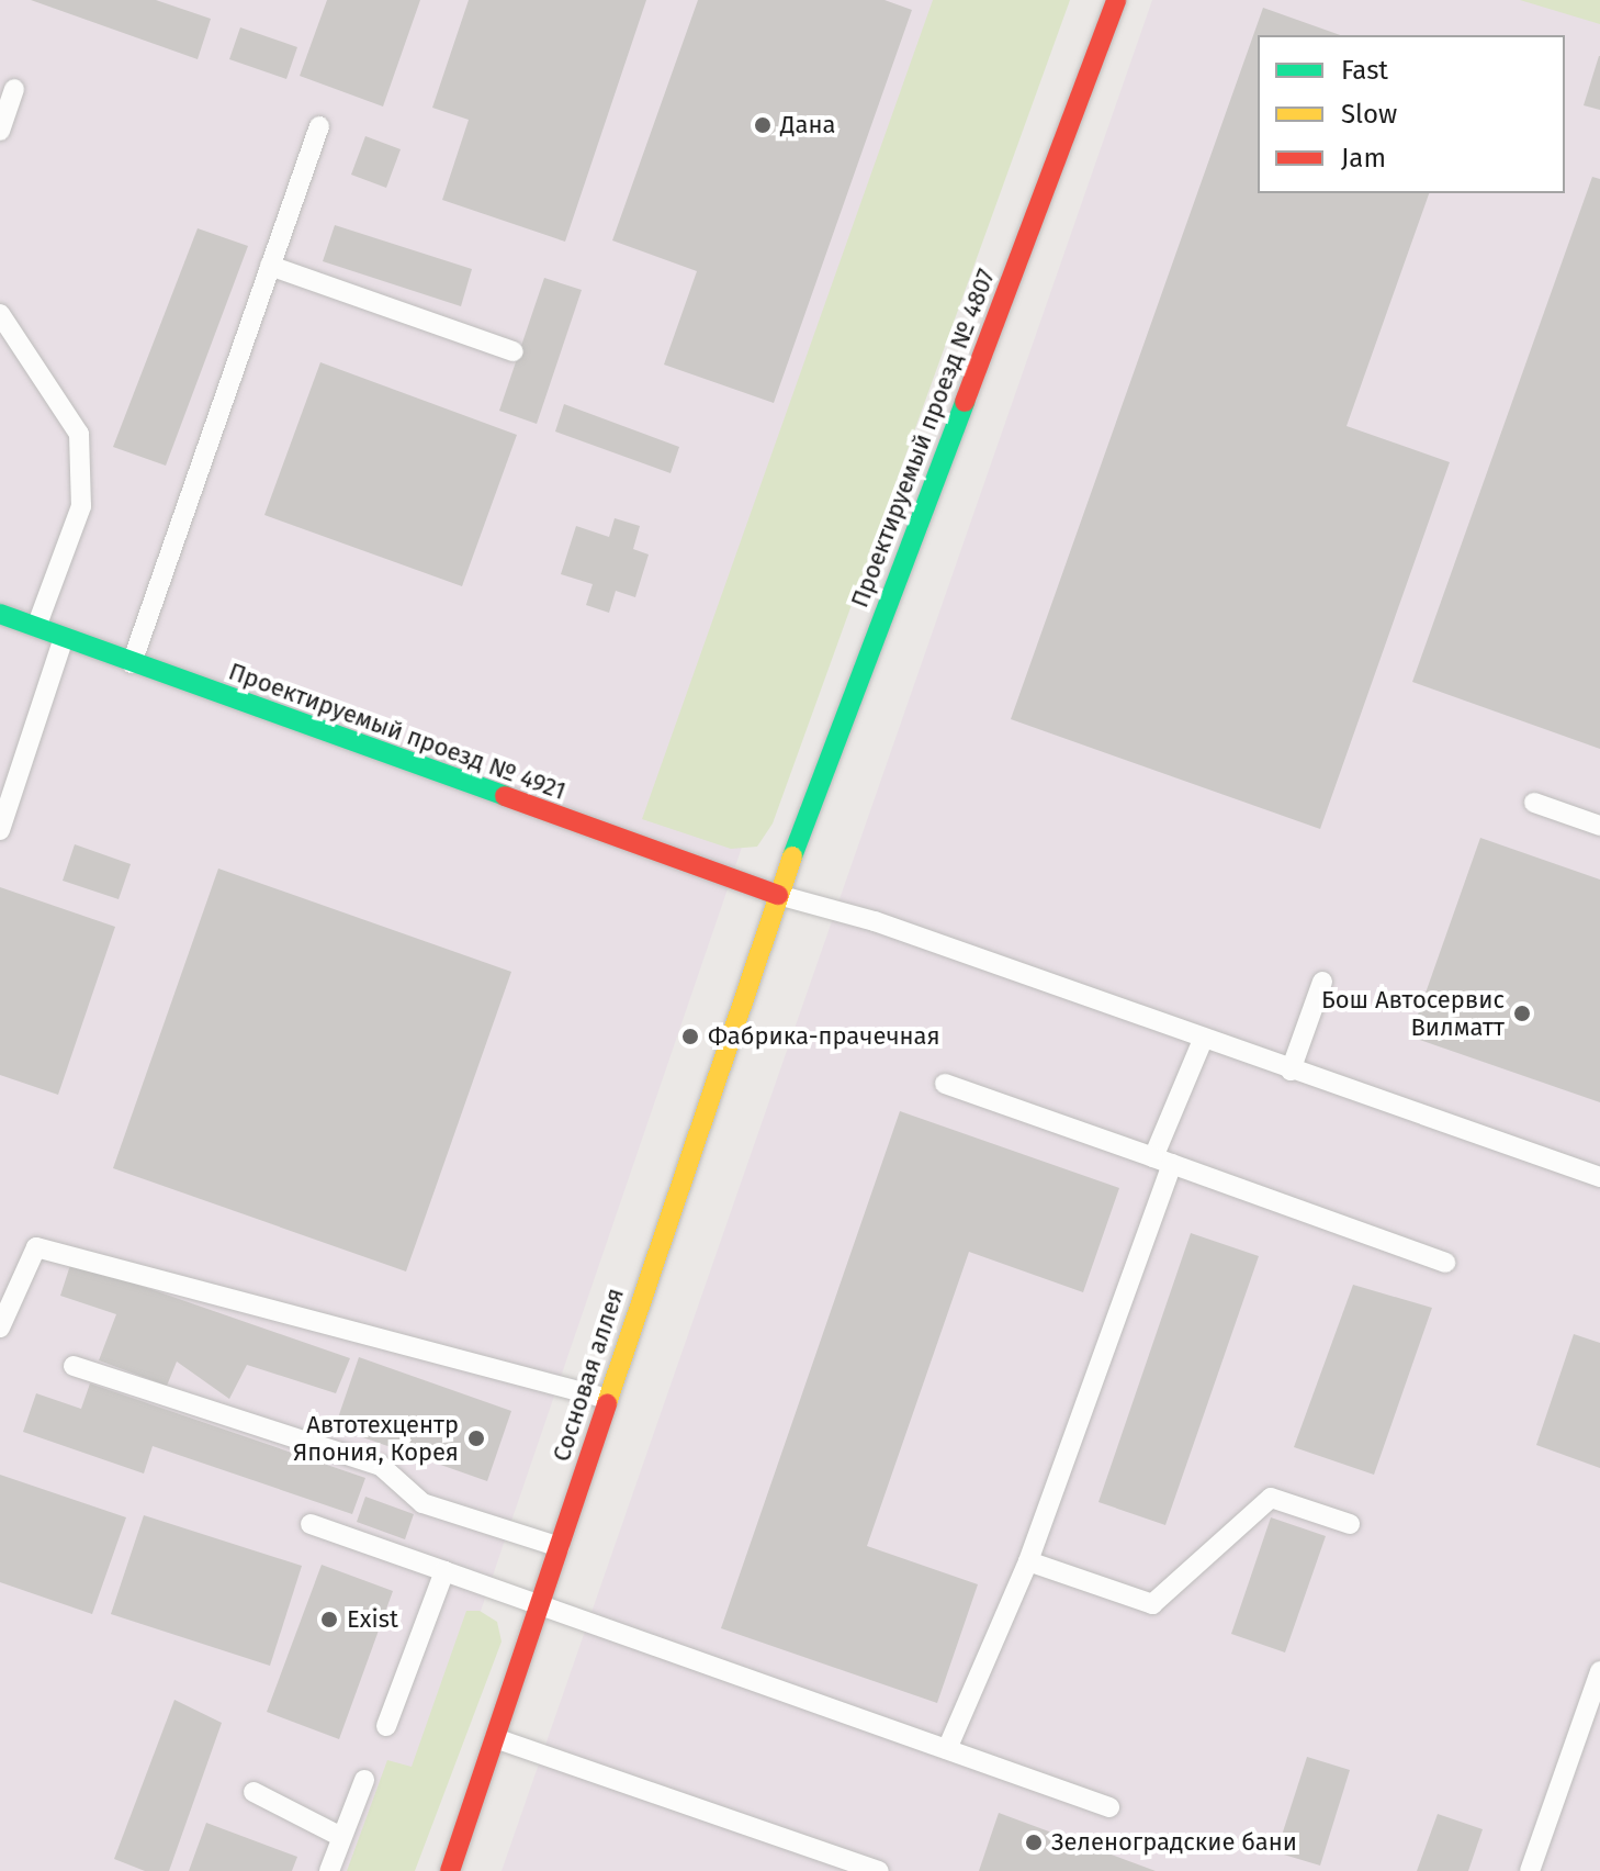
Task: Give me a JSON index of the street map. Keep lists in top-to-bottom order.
{
  "streets": {
    "main road": ["Проектируемый проезд № 4807", "Проектируемый проезд № 4921", "Сосновая аллея"]
  },
  "crossings": [
    ["Проектируемый проезд № 4807", "Проектируемый проезд № 4921"],
    ["Проектируемый проезд № 4807", "Сосновая аллея"],
    ["Проектируемый проезд № 4921", "Сосновая аллея"]
  ],
  "places": [
    "Дана",
    "Бош Автосервис Вилматт",
    "Фабрика-прачечная",
    "Автотехцентр Япония, Корея",
    "Exist",
    "Зеленоградские бани"
  ],
  "legend": ["Fast", "Slow", "Jam"]
}
